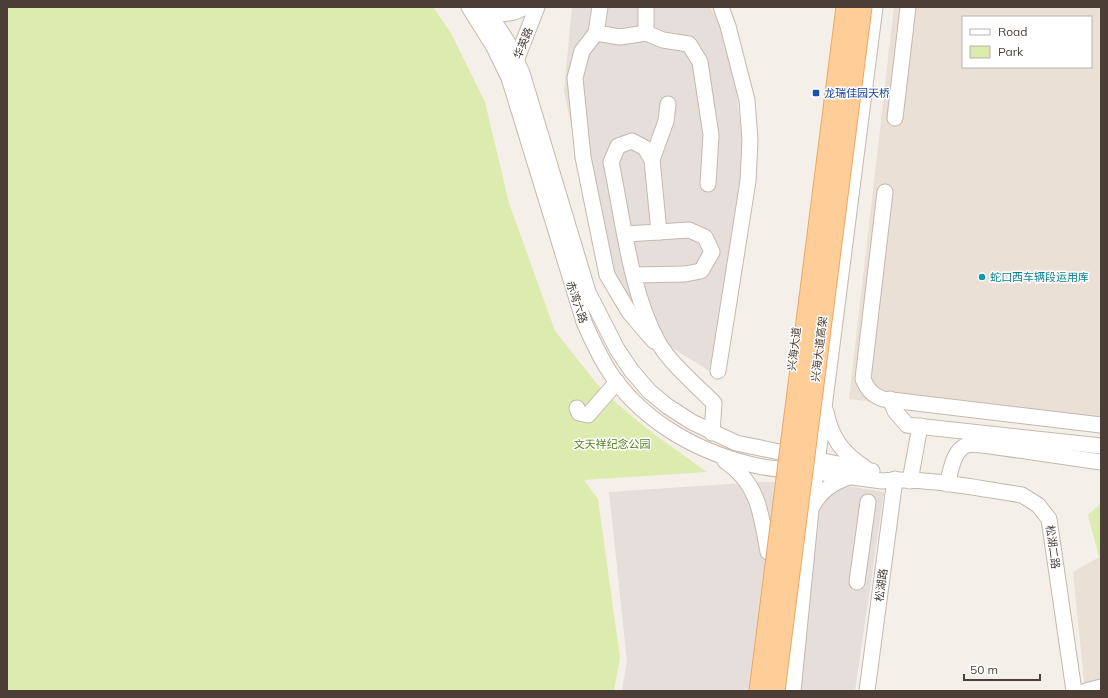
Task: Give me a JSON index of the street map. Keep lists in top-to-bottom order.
{
  "streets": {
    "main road": ["兴海大道高架"],
    "street": [
      "华英路",
      "赤湾六路",
      "兴海大道",
      "松湖二路",
      "松湖路"
    ]
  },
  "crossings": [
    ["华英路", "赤湾六路"],
    ["赤湾六路", "兴海大道"],
    ["松湖二路", "松湖路"]
  ],
  "parks": ["文天祥纪念公园"],
  "places": {
    "transit": ["龙瑞佳园天桥"],
    "other": ["蛇口西车辆段运用库"]
  },
  "legend": ["Road", "Park"],
  "scale_bar": "50 m"
}
